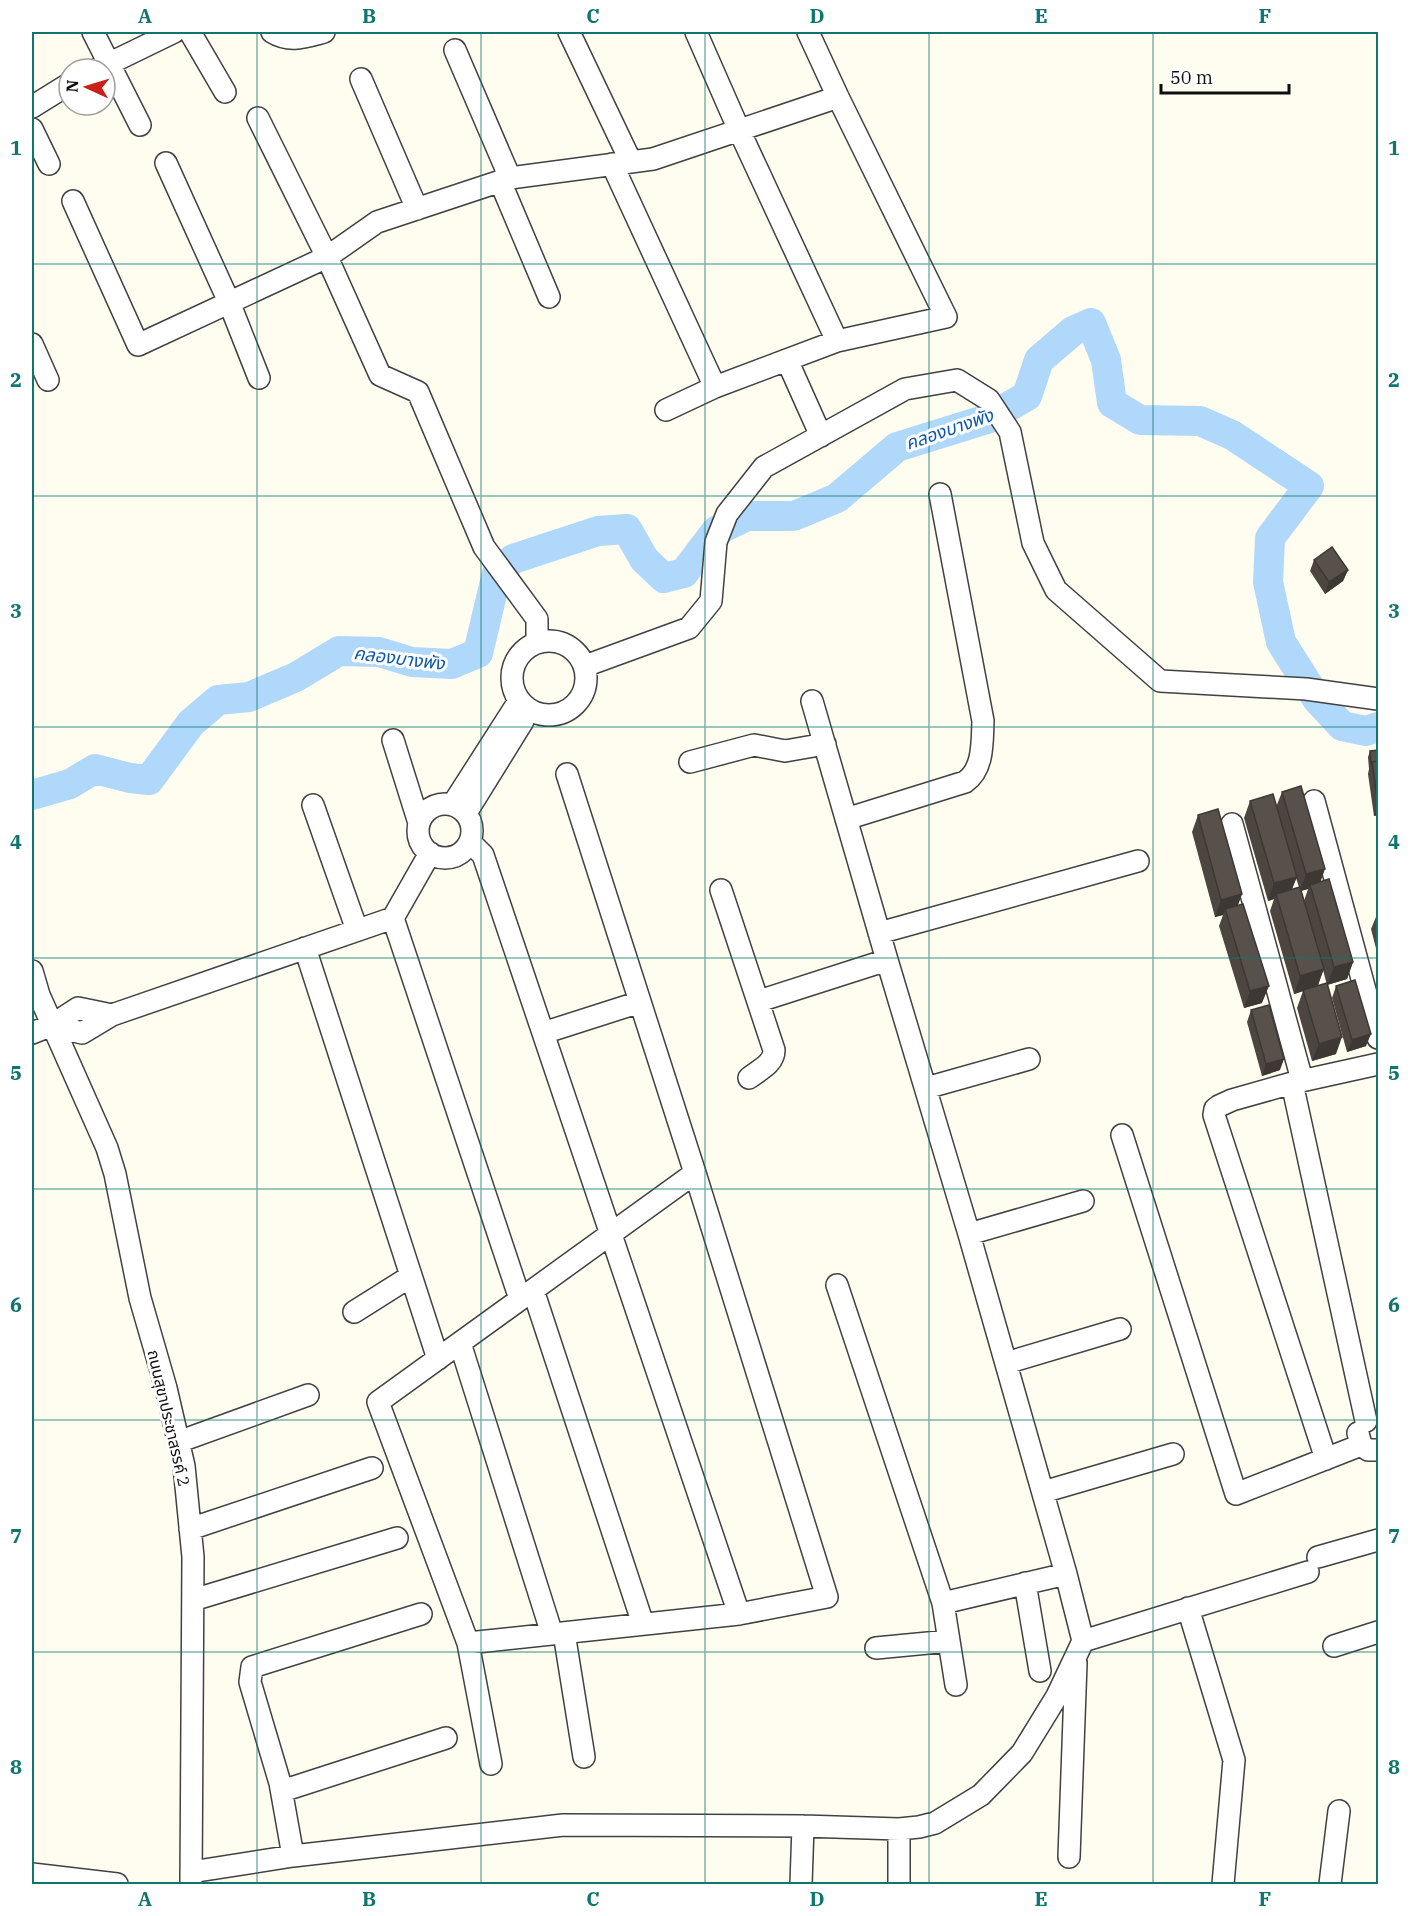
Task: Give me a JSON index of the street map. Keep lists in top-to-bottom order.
{
  "streets": {
    "street": ["ถนนสุขาประชาสรรค์ 2"]
  },
  "water": ["คลองบางพัง"],
  "scale_bar": "50 m",
  "north": "left",
  "grid": {
    "columns": [
      "A",
      "B",
      "C",
      "D",
      "E",
      "F"
    ],
    "rows": [
      "1",
      "2",
      "3",
      "4",
      "5",
      "6",
      "7",
      "8"
    ]
  }
}
